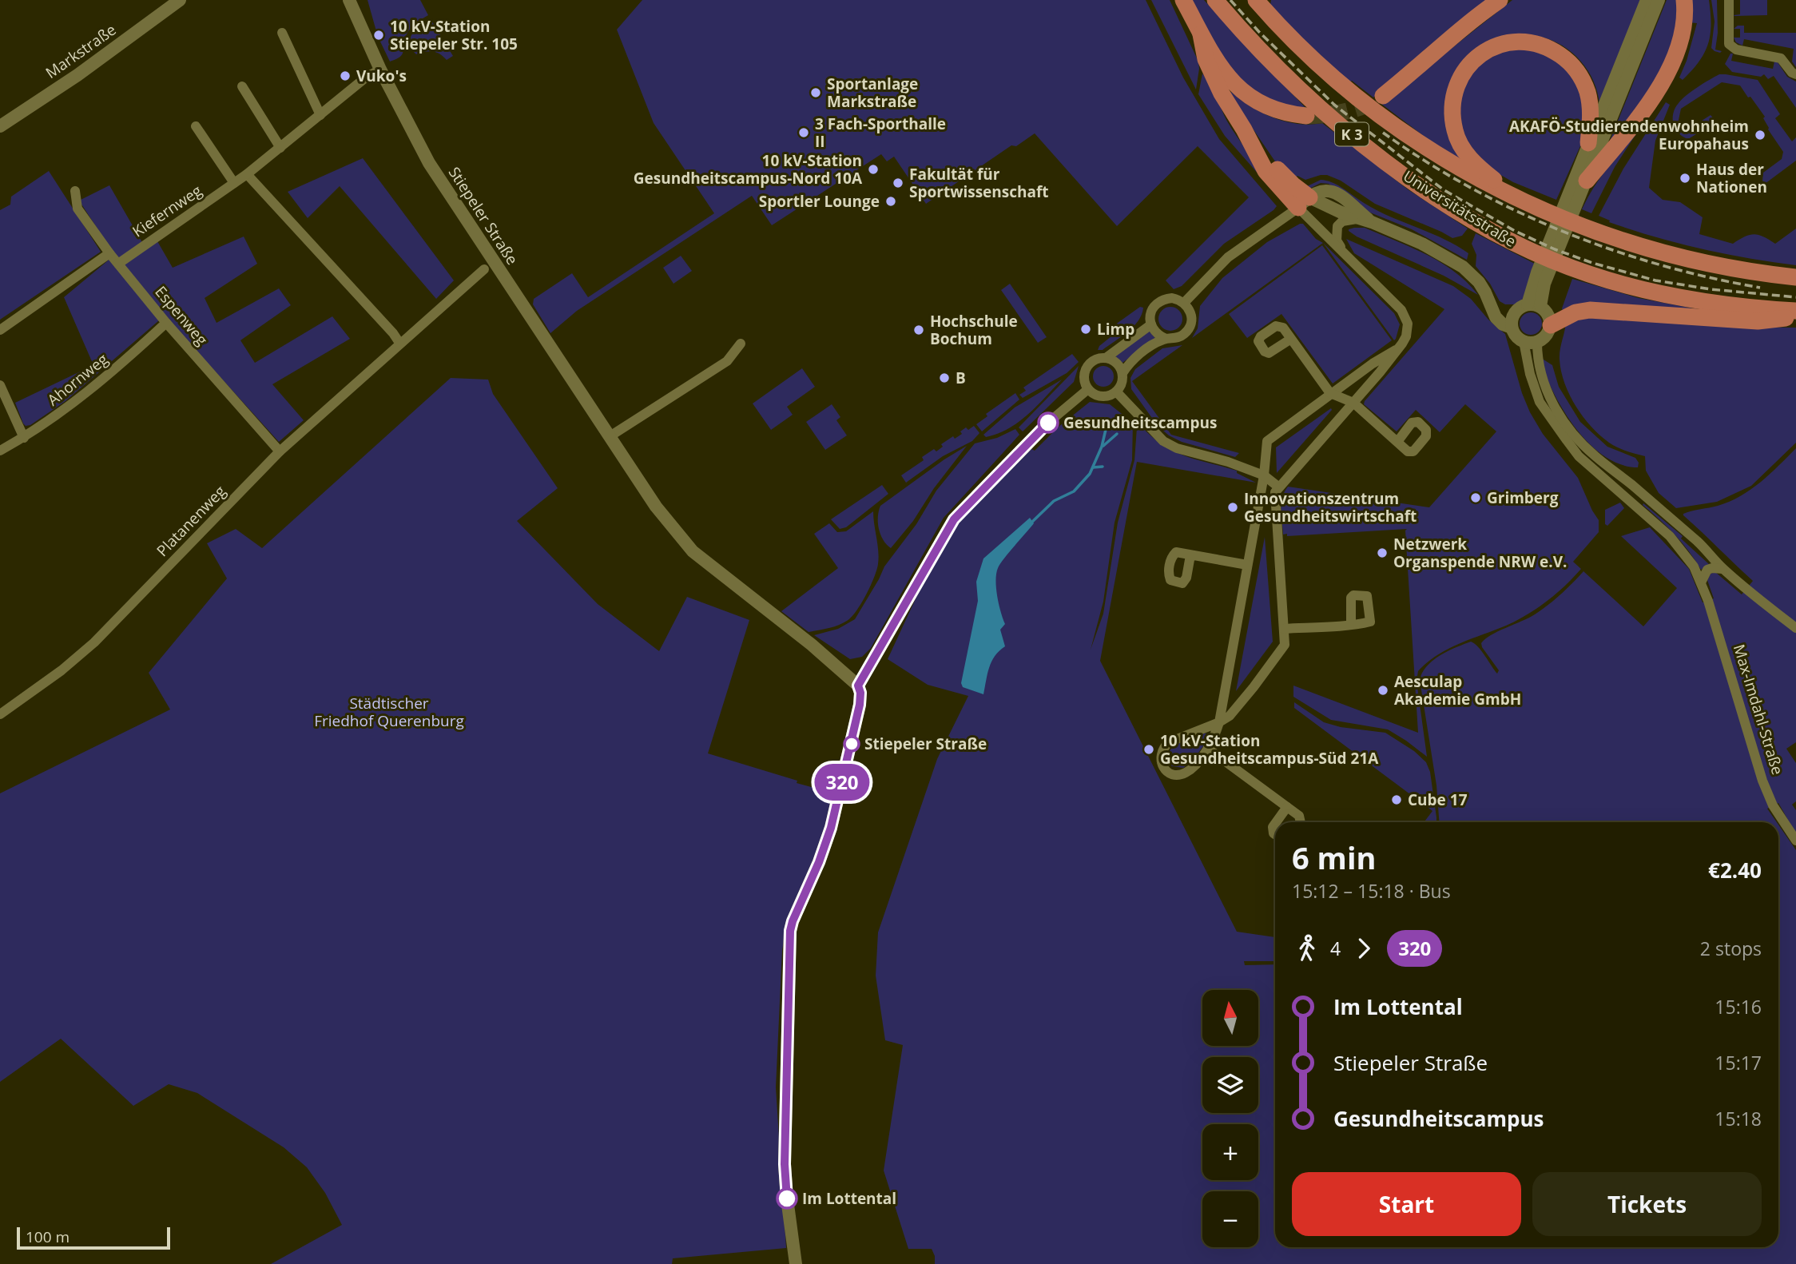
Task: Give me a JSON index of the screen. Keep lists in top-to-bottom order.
{
  "streets": {
    "highway": ["K 3", "Universitätsstraße"],
    "street": [
      "Markstraße",
      "Kiefernweg",
      "Stiepeler Straße",
      "Espenweg",
      "Ahornweg",
      "Platanenweg",
      "Max-Imdahl-Straße"
    ]
  },
  "crossings": [
    ["Kiefernweg", "Stiepeler Straße"],
    ["Kiefernweg", "Espenweg"],
    ["Espenweg", "Ahornweg"],
    ["Espenweg", "Platanenweg"]
  ],
  "parks": ["Städtischer Friedhof Querenburg"],
  "places": [
    "10 kV-Station Stiepeler Str. 105",
    "Vuko's",
    "Sportanlage Markstraße",
    "3 Fach-Sporthalle II",
    "AKAFÖ-Studierendenwohnheim Europahaus",
    "10 kV-Station Gesundheitscampus-Nord 10A",
    "Haus der Nationen",
    "Fakultät für Sportwissenschaft",
    "Sportler Lounge",
    "Limp",
    "Hochschule Bochum",
    "B",
    "Gesundheitscampus",
    "Grimberg",
    "Innovationszentrum Gesundheitswirtschaft",
    "Netzwerk Organspende NRW e.V.",
    "Aesculap Akademie GmbH",
    "Stiepeler Straße",
    "10 kV-Station Gesundheitscampus-Süd 21A",
    "Cube 17",
    "Im Lottental"
  ],
  "lines": ["bus line 320"],
  "scale_bar": "100 m",
  "north": "top",
  "page": {
    "on_map": "320",
    "heading": ["6 min", "15:12 – 15:18 · Bus", "€2.40"],
    "legs": ["4", "320", "2 stops"],
    "list": [
      {
        "name": "Im Lottental",
        "value": "15:16"
      },
      {
        "name": "Stiepeler Straße",
        "value": "15:17"
      },
      {
        "name": "Gesundheitscampus",
        "value": "15:18"
      }
    ],
    "map_buttons": ["+", "−"],
    "buttons": ["Start", "Tickets"],
    "scale": "100 m"
  }
}
